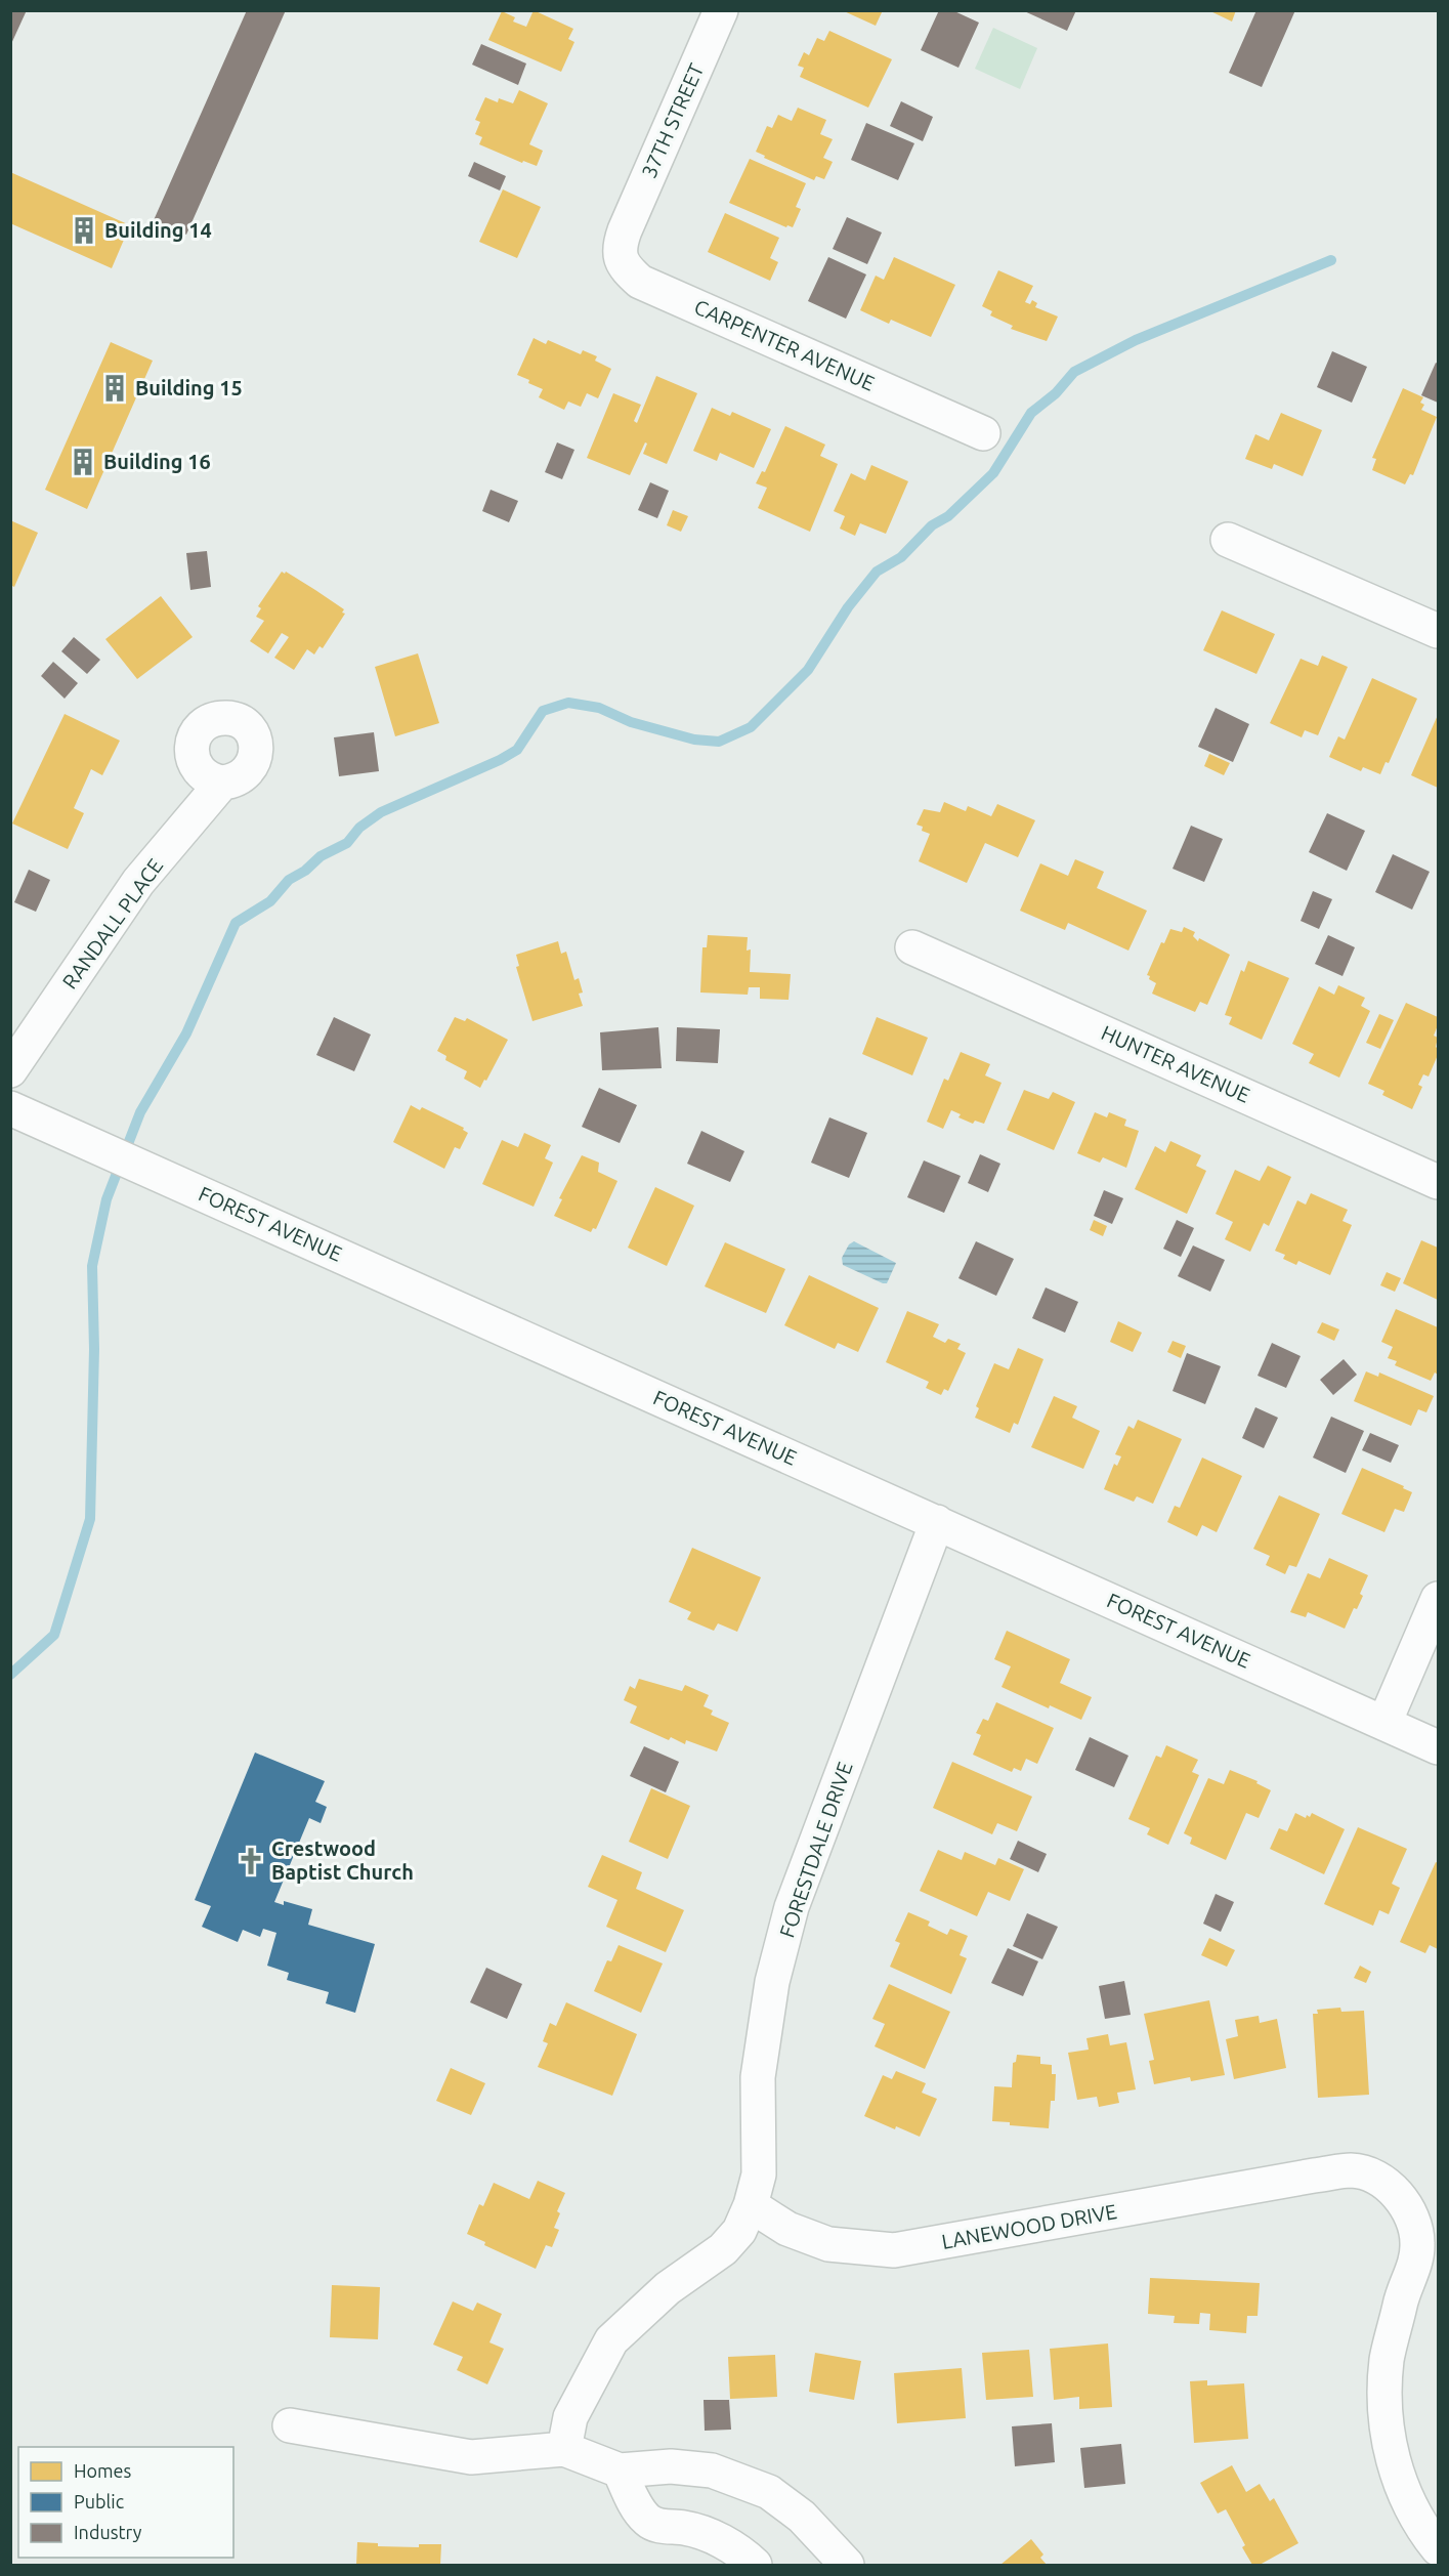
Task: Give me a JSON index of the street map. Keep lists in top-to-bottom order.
{
  "streets": {
    "street": [
      "37TH STREET",
      "CARPENTER AVENUE",
      "RANDALL PLACE",
      "HUNTER AVENUE",
      "FOREST AVENUE",
      "FORESTDALE DRIVE",
      "LANEWOOD DRIVE"
    ]
  },
  "crossings": [
    ["37TH STREET", "CARPENTER AVENUE"],
    ["FOREST AVENUE", "FORESTDALE DRIVE"],
    ["FORESTDALE DRIVE", "LANEWOOD DRIVE"]
  ],
  "places": {
    "building": ["Building 14", "Building 15", "Building 16"],
    "church": ["Crestwood Baptist Church"]
  },
  "legend": ["Homes", "Public", "Industry"]
}
